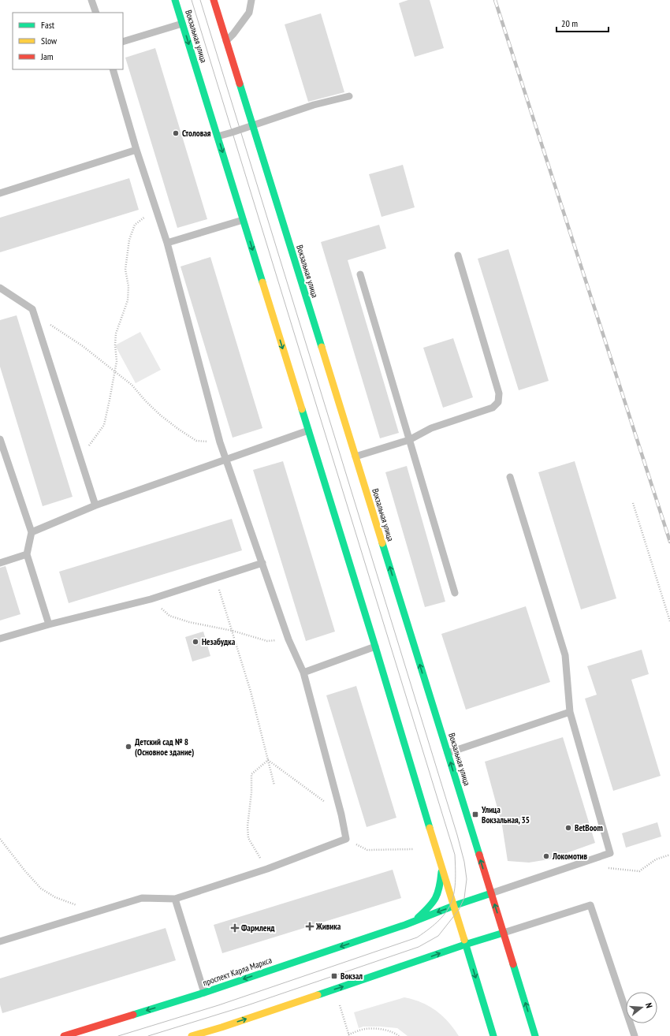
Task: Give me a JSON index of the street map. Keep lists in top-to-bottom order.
{
  "streets": {
    "main road": ["Вокзальная улица", "проспект Карла Маркса"]
  },
  "crossings": [
    ["Вокзальная улица", "проспект Карла Маркса"]
  ],
  "places": {
    "other": [
      "Столовая",
      "Незабудка",
      "Детский сад № 8 (Основное здание)",
      "BetBoom",
      "Локомотив"
    ],
    "transit": ["Улица Вокзальная, 35", "Вокзал"],
    "health": ["Живика", "Фармленд"]
  },
  "legend": ["Fast", "Slow", "Jam"],
  "scale_bar": "20 m",
  "north": "right"
}
